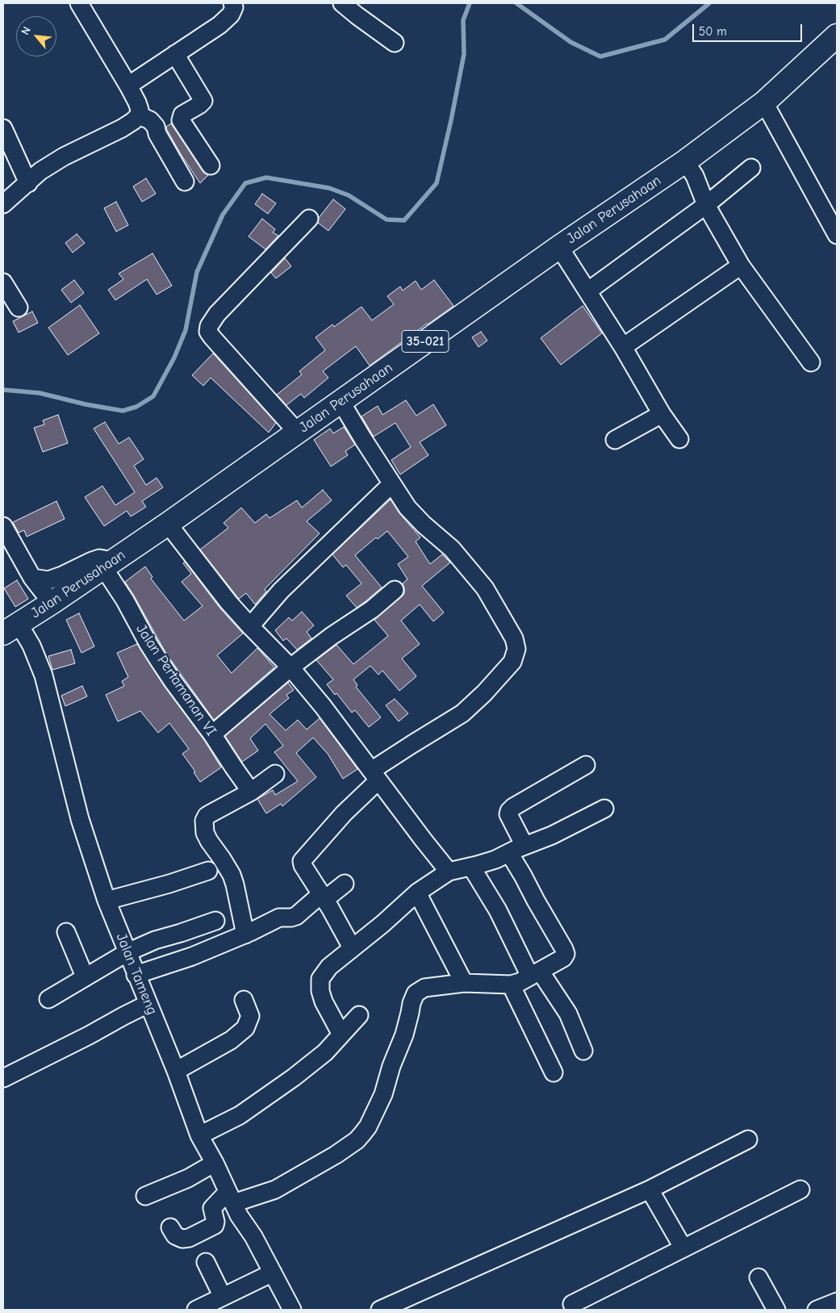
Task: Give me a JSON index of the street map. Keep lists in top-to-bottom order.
{
  "streets": {
    "main road": ["Jalan Perusahaan", "35-021"],
    "street": ["Jalan Pertamanan VI", "Jalan Tameng"]
  },
  "crossings": [
    ["Jalan Perusahaan", "Jalan Pertamanan VI"],
    ["Jalan Perusahaan", "Jalan Tameng"]
  ],
  "scale_bar": "50 m",
  "north": "top left"
}
